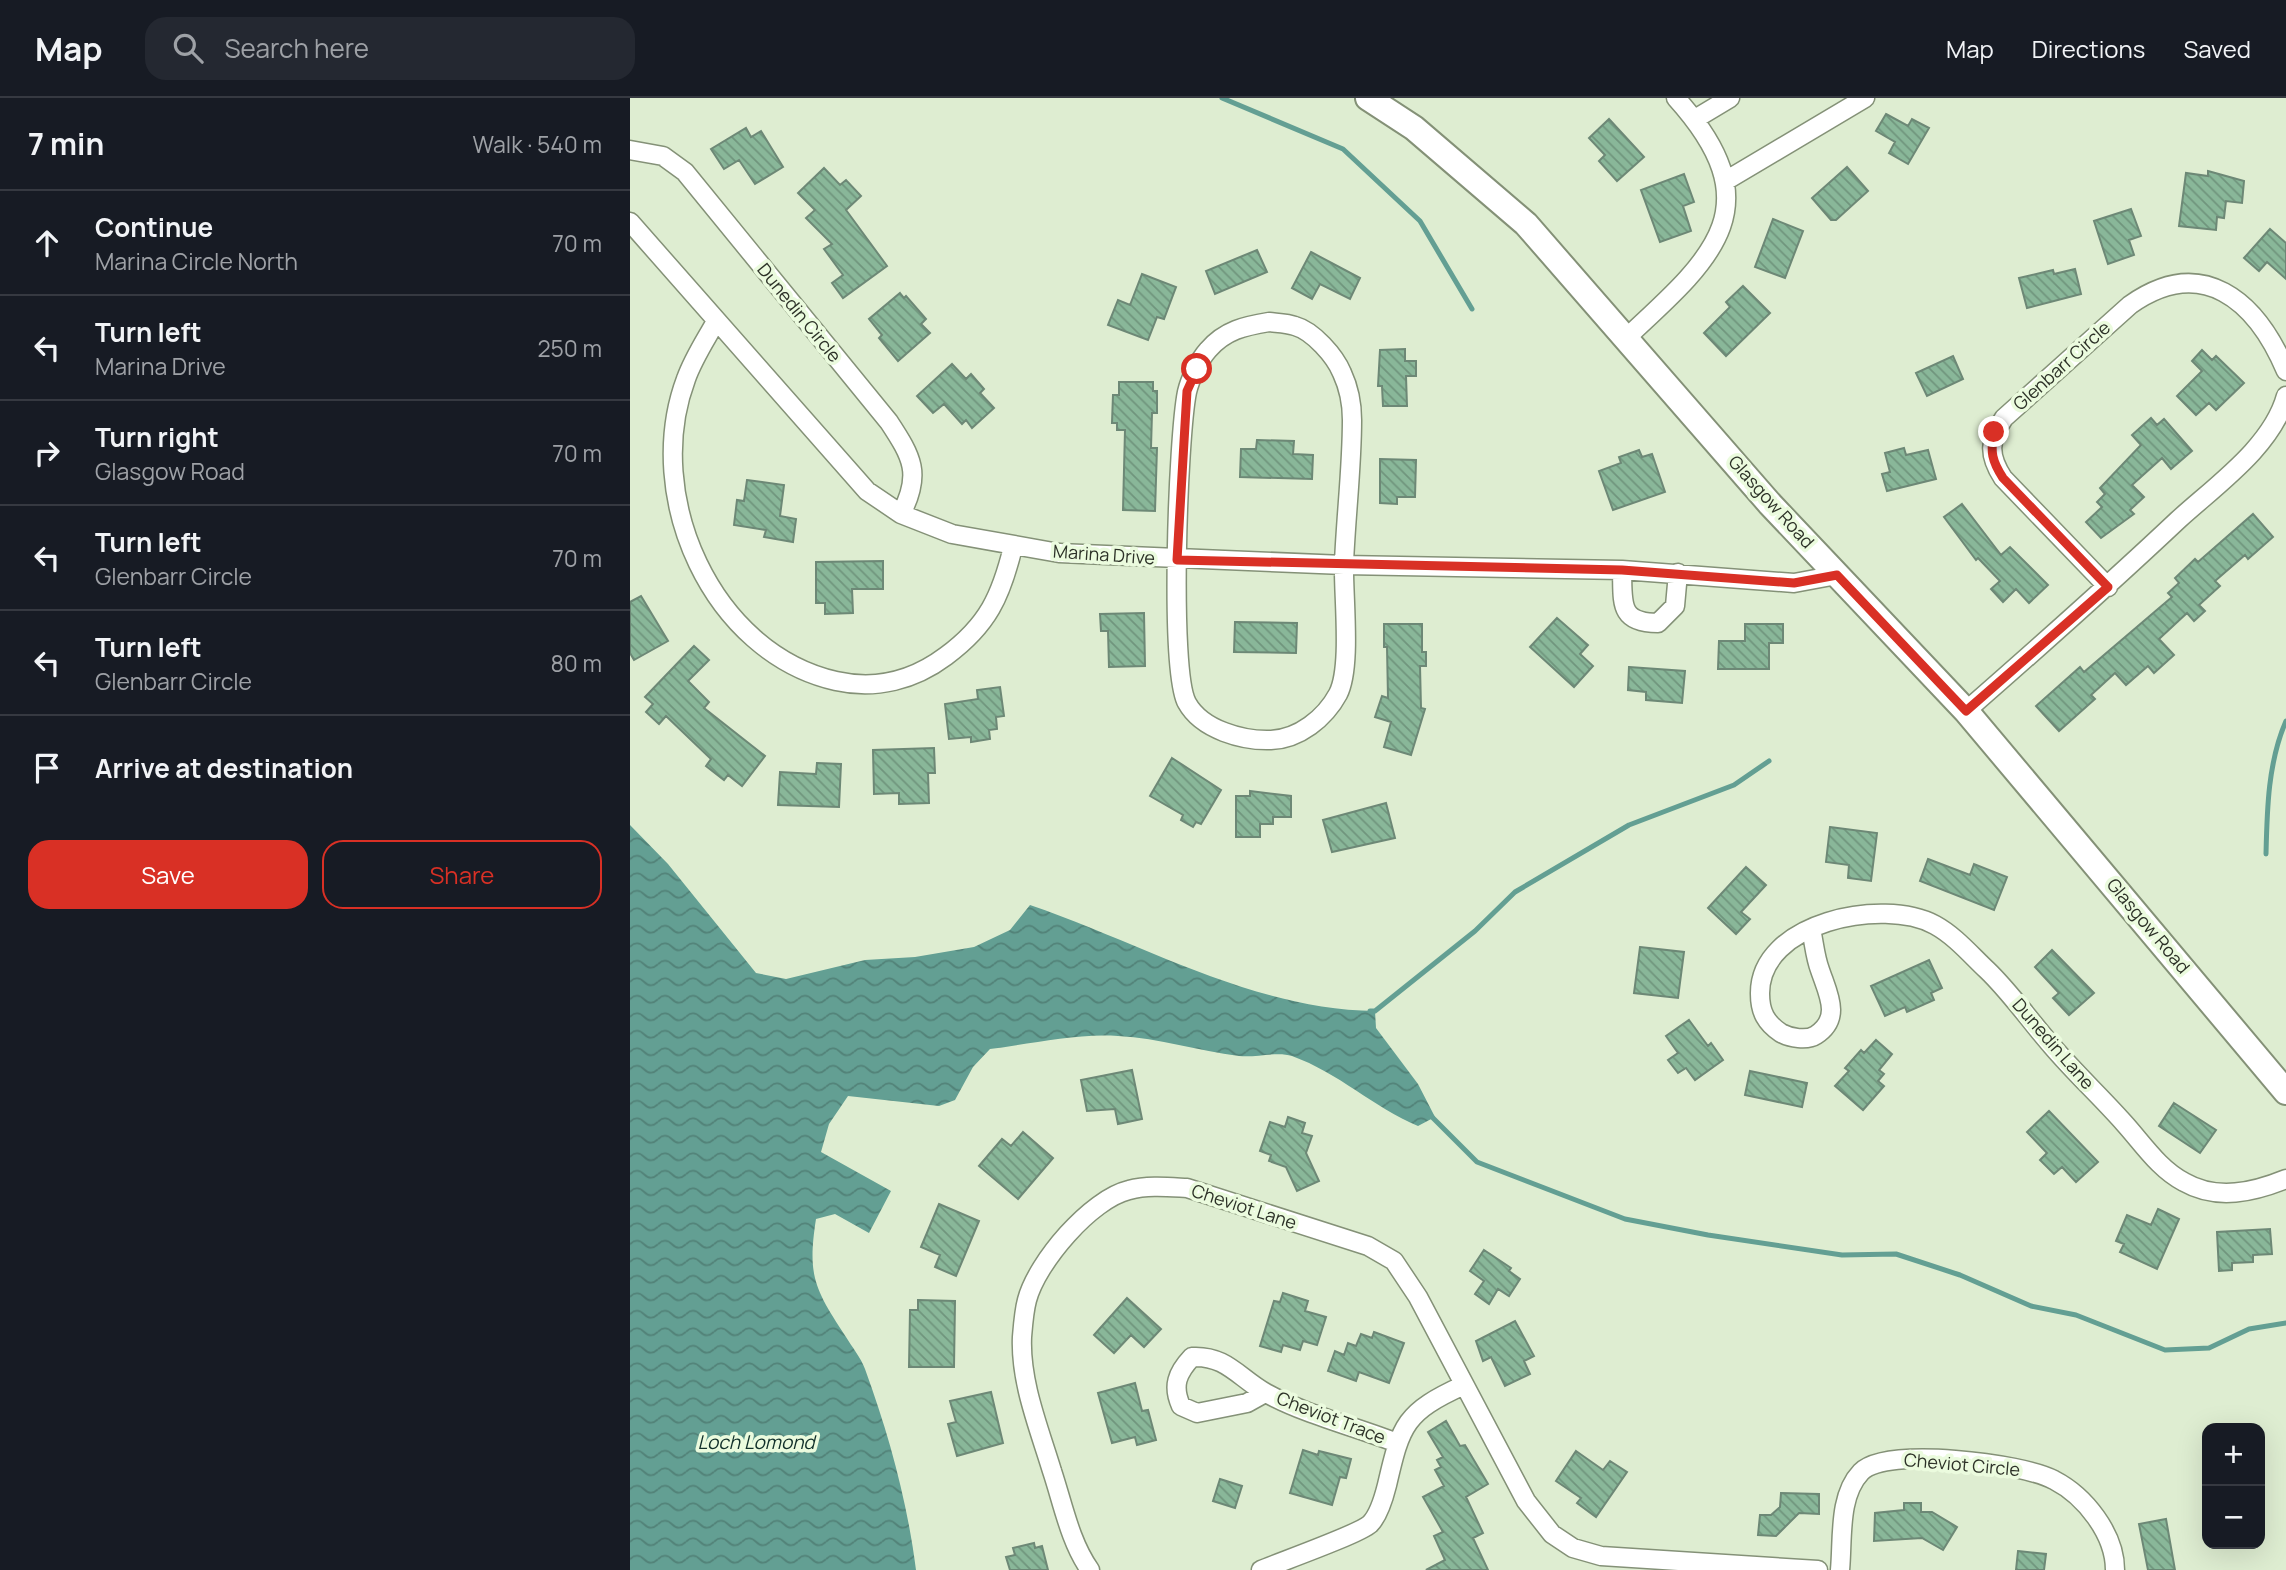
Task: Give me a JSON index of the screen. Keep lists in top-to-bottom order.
{
  "streets": {
    "street": [
      "Dunedin Circle",
      "Glenbarr Circle",
      "Glasgow Road",
      "Marina Drive",
      "Dunedin Lane",
      "Cheviot Lane",
      "Cheviot Trace",
      "Cheviot Circle"
    ]
  },
  "crossings": [
    ["Dunedin Circle", "Marina Drive"],
    ["Glasgow Road", "Marina Drive"]
  ],
  "water": ["Loch Lomond"],
  "page": {
    "header": "Map",
    "search": "Search here",
    "nav": ["Map", "Directions", "Saved"],
    "heading": ["7 min", "Walk · 540 m"],
    "list": [
      ["Continue", "Marina Circle North", "70 m"],
      ["Turn left", "Marina Drive", "250 m"],
      ["Turn right", "Glasgow Road", "70 m"],
      ["Turn left", "Glenbarr Circle", "70 m"],
      ["Turn left", "Glenbarr Circle", "80 m"],
      "Arrive at destination"
    ],
    "buttons": ["Save", "Share"],
    "map_buttons": ["+", "−"]
  }
}
